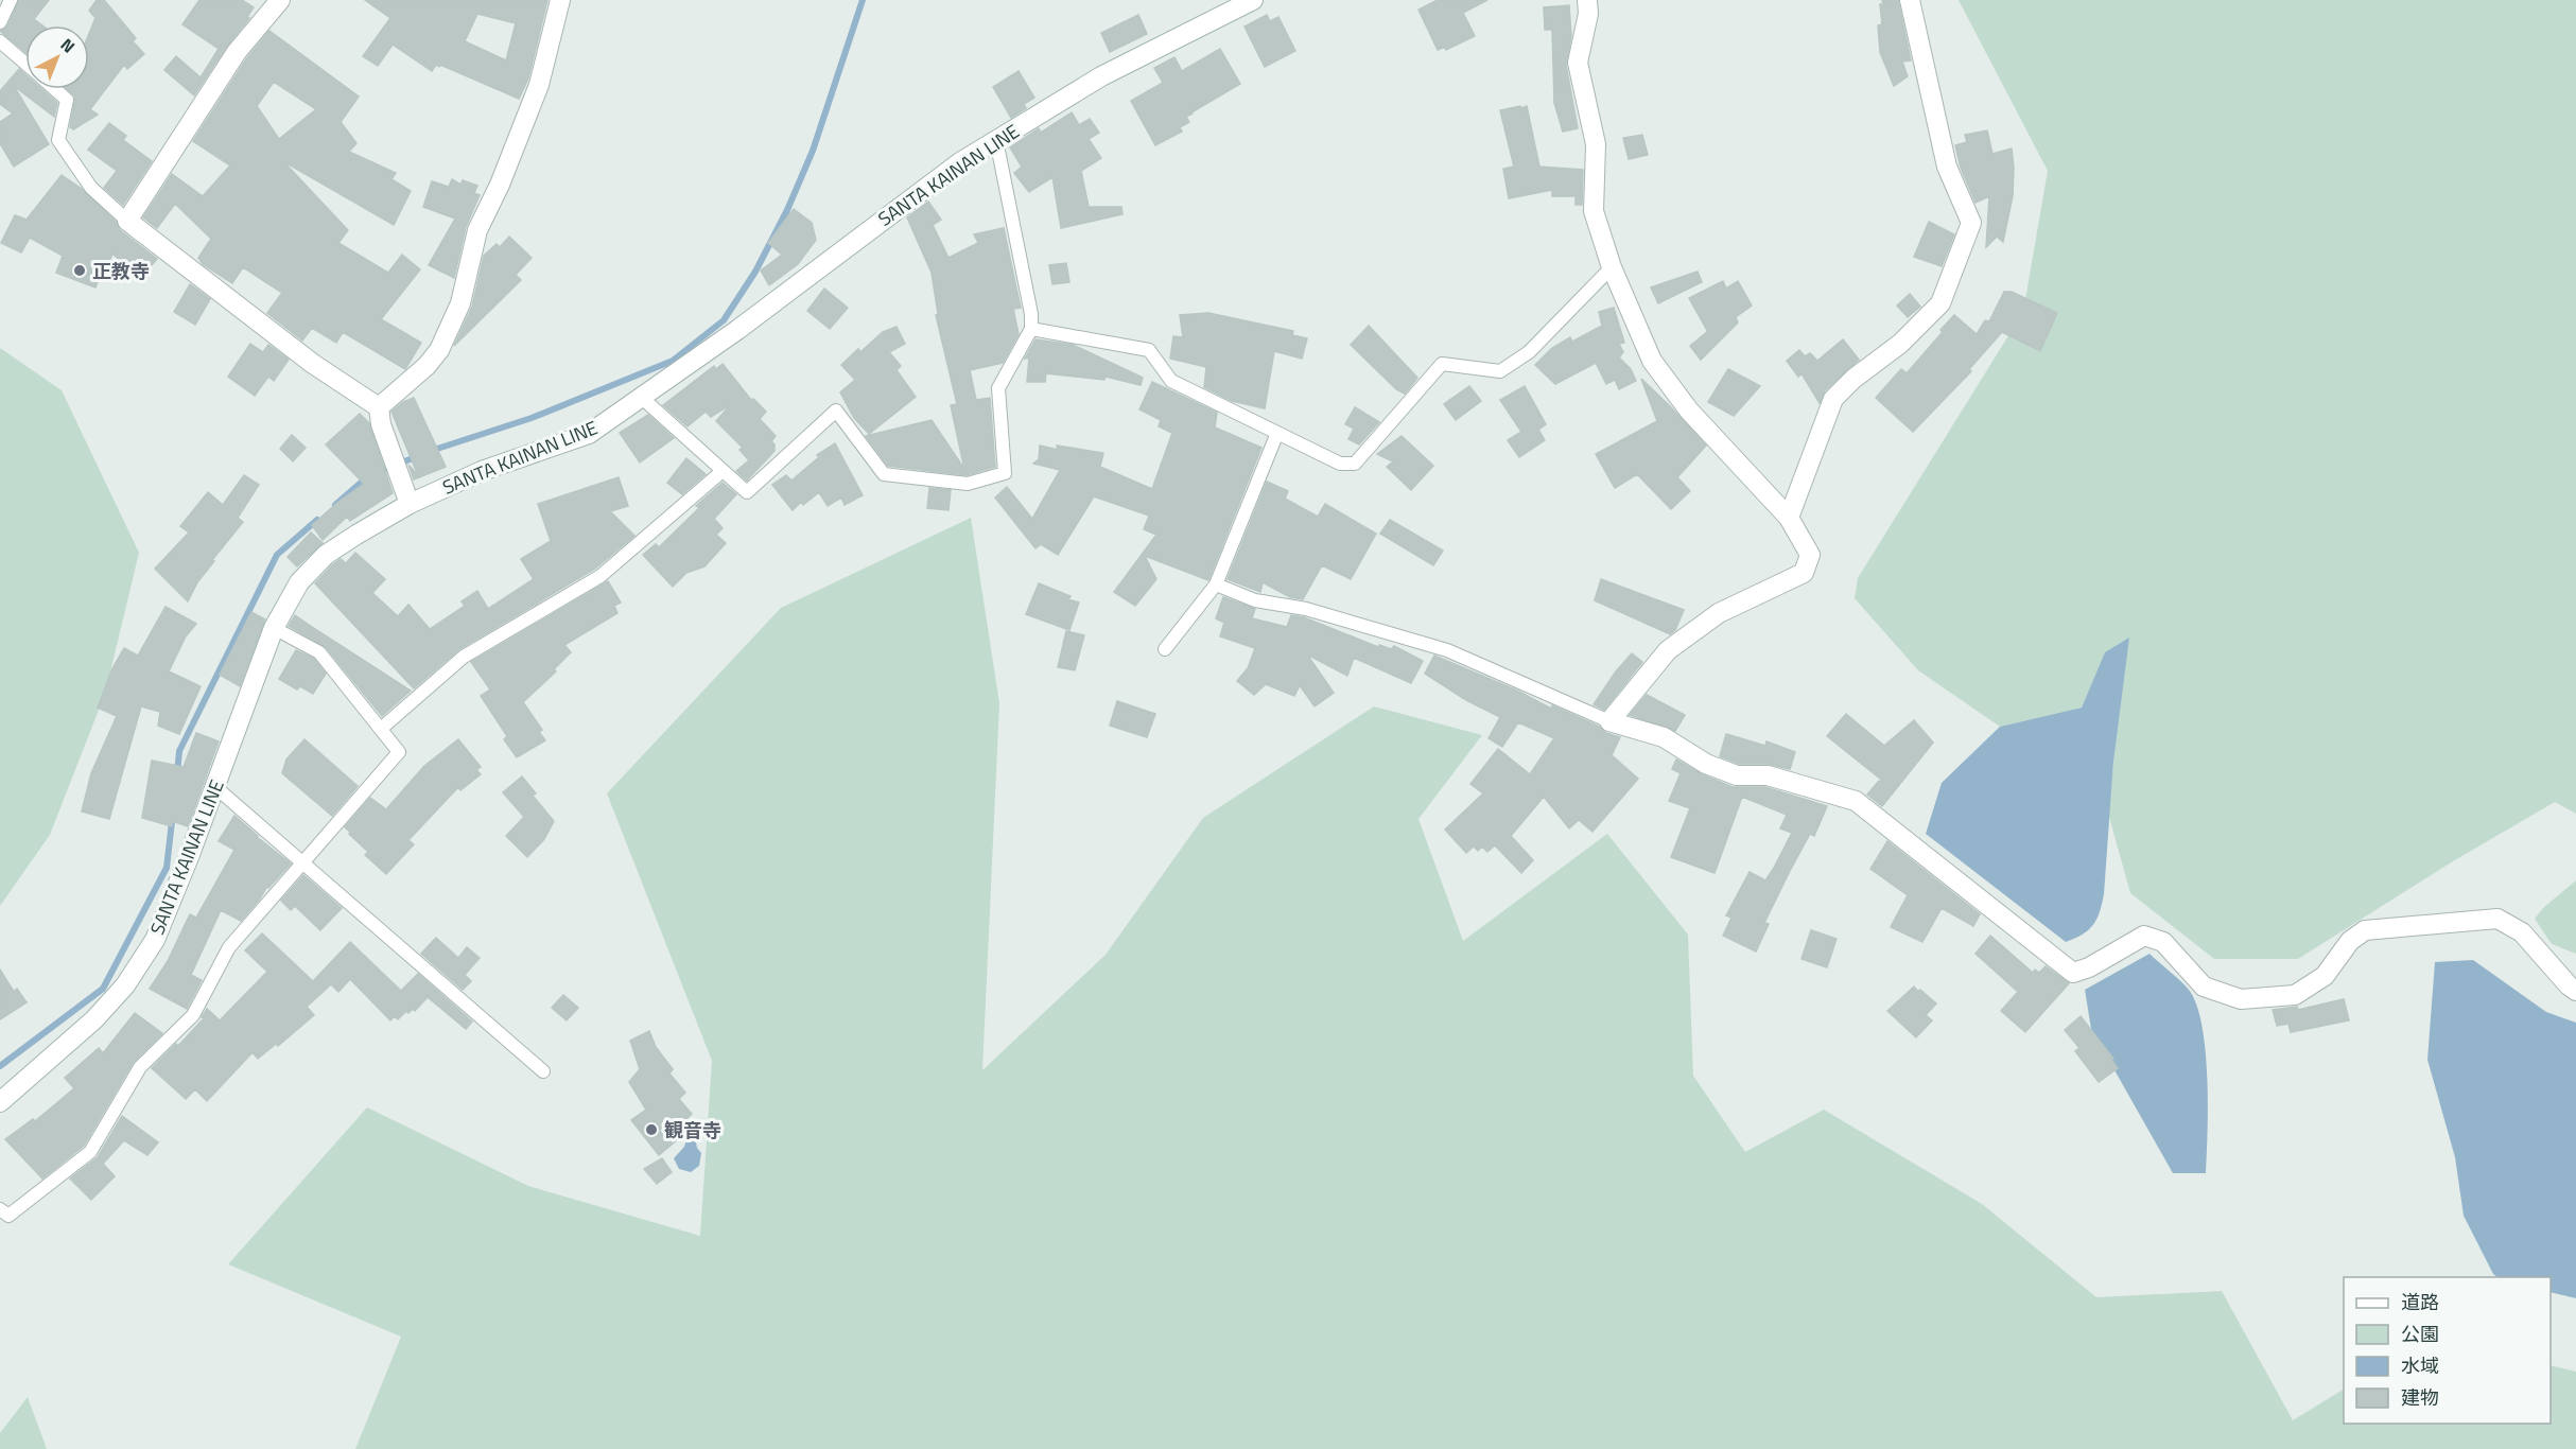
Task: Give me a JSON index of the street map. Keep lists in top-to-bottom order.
{
  "streets": {
    "street": ["SANTA KAINAN LINE"]
  },
  "places": ["正教寺", "観音寺"],
  "legend": [
    "道路",
    "公園",
    "水域",
    "建物"
  ],
  "north": "top right"
}
